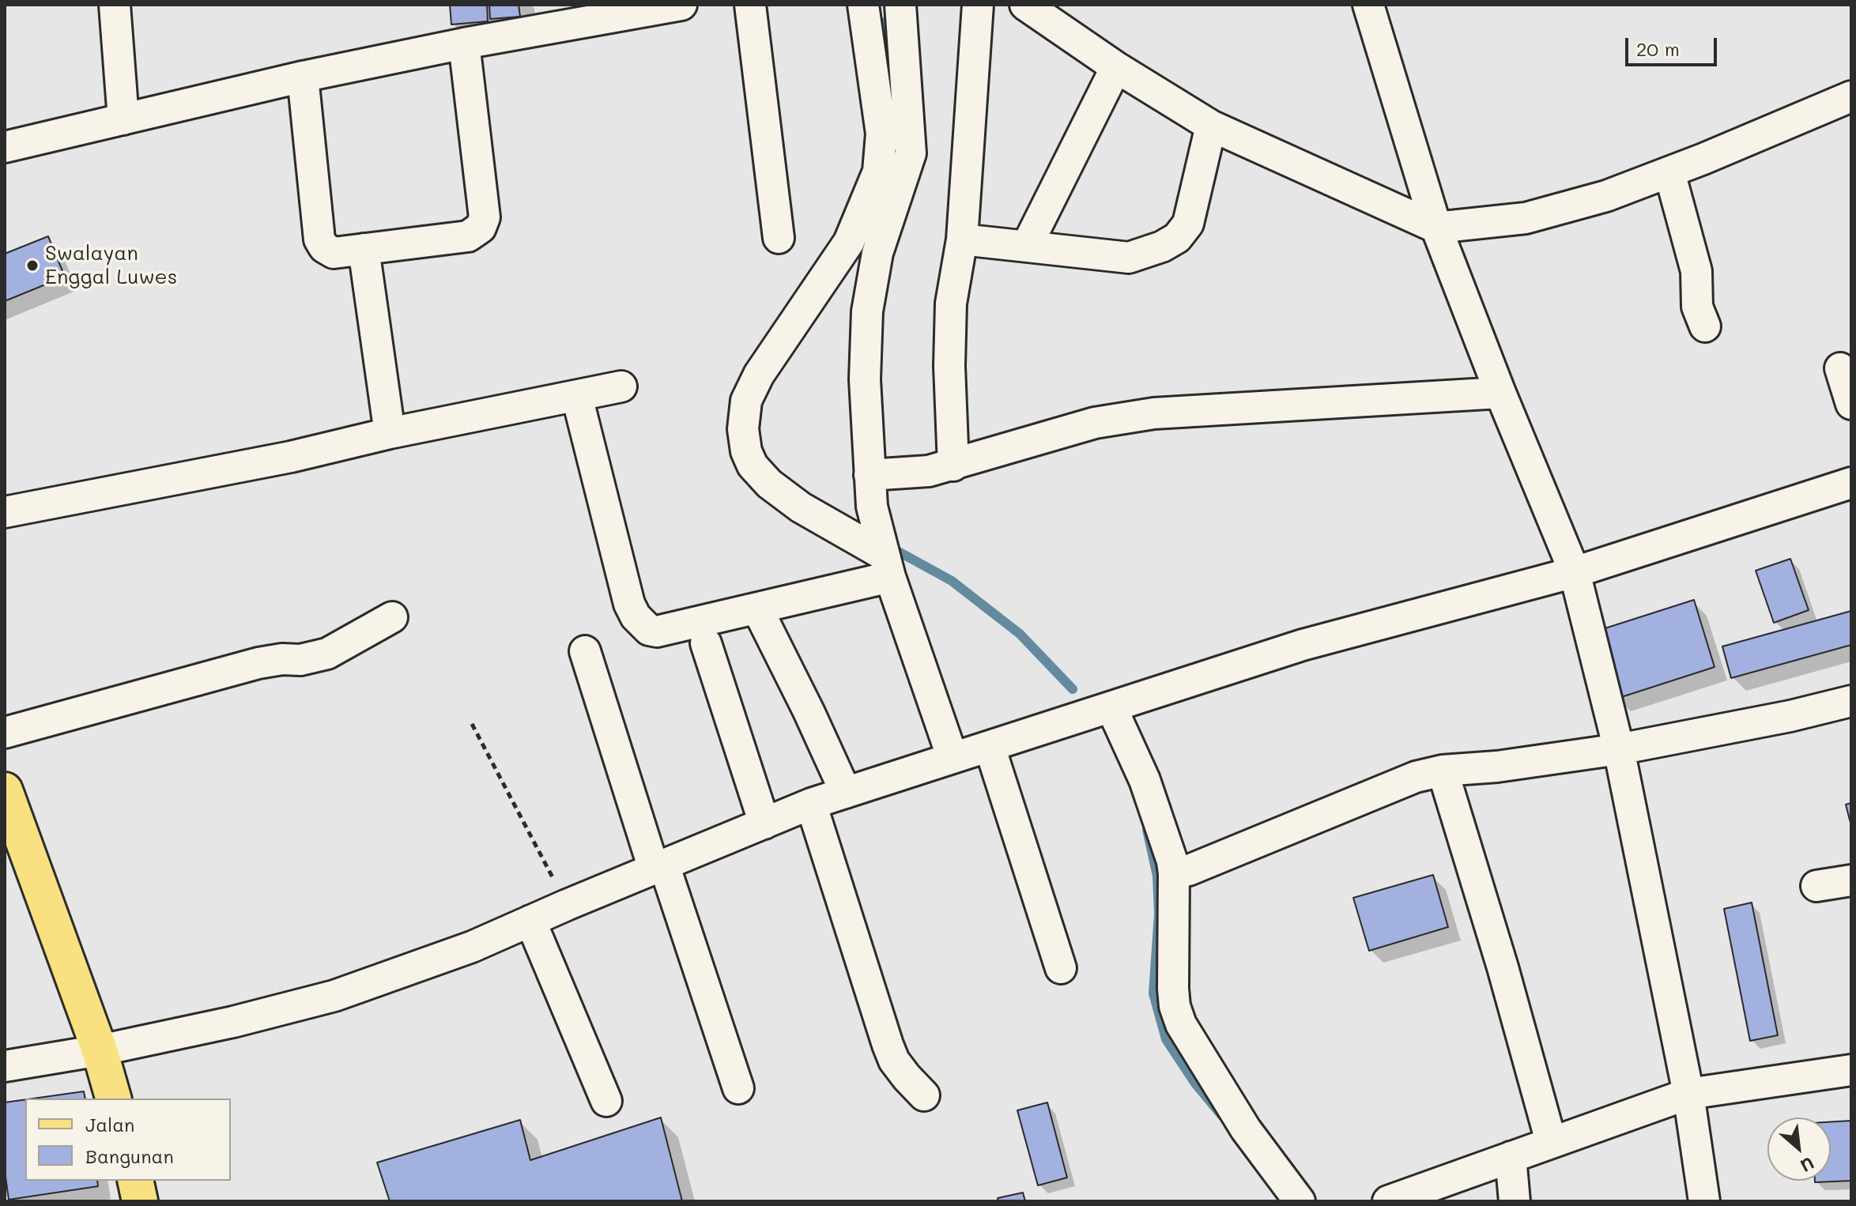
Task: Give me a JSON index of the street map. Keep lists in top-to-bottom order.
{
  "places": ["Swalayan Enggal Luwes"],
  "legend": ["Jalan", "Bangunan"],
  "scale_bar": "20 m",
  "north": "bottom right"
}
